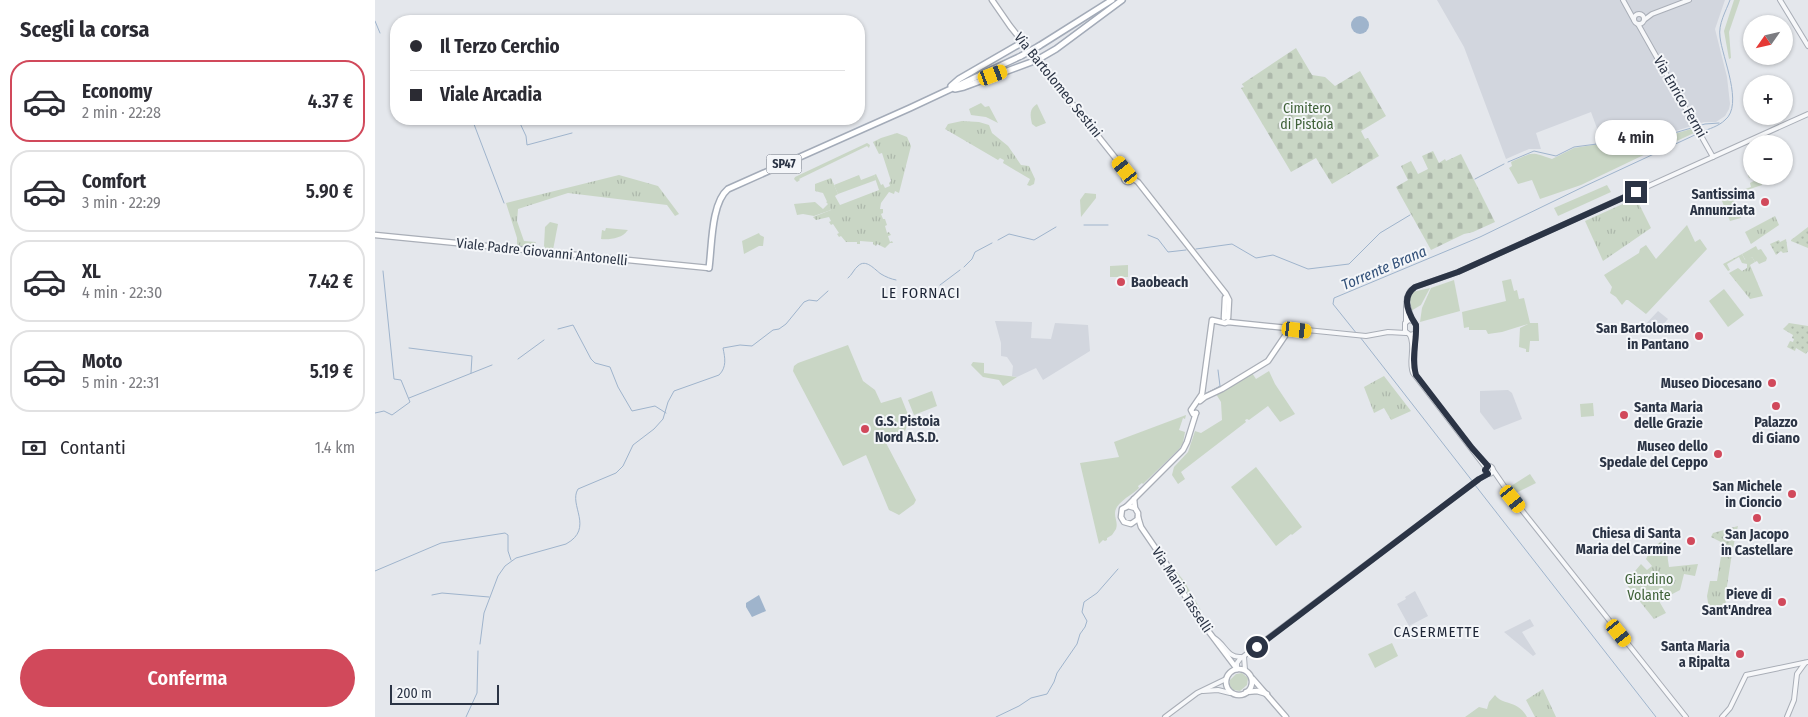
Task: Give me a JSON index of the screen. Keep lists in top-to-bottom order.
{
  "streets": {
    "main road": [
      "Via Bartolomeo Sestini",
      "SP47",
      "Viale Padre Giovanni Antonelli",
      "Via Maria Tasselli"
    ],
    "street": ["Via Enrico Fermi"]
  },
  "crossings": [
    ["SP47", "Viale Padre Giovanni Antonelli"]
  ],
  "districts": ["LE FORNACI", "CASERMETTE"],
  "water": ["Torrente Brana"],
  "parks": ["Cimitero di Pistoia", "Giardino Volante"],
  "places": [
    "Santissima Annunziata",
    "Baobeach",
    "San Bartolomeo in Pantano",
    "Museo Diocesano",
    "Palazzo di Giano",
    "Santa Maria delle Grazie",
    "G.S. Pistoia Nord A.S.D.",
    "Museo dello Spedale del Ceppo",
    "San Michele in Cioncio",
    "San Jacopo in Castellare",
    "Chiesa di Santa Maria del Carmine",
    "Pieve di Sant'Andrea",
    "Santa Maria a Ripalta"
  ],
  "scale_bar": "200 m",
  "north": "bottom left",
  "page": {
    "heading": "Scegli la corsa",
    "map_buttons": ["+", "−"],
    "banner": ["Il Terzo Cerchio", "Viale Arcadia"],
    "list": [
      {
        "name": "Economy",
        "note": "2 min · 22:28",
        "value": "4.37 €"
      },
      {
        "name": "Comfort",
        "note": "3 min · 22:29",
        "value": "5.90 €"
      },
      {
        "name": "XL",
        "note": "4 min · 22:30",
        "value": "7.42 €"
      },
      {
        "name": "Moto",
        "note": "5 min · 22:31",
        "value": "5.19 €"
      }
    ],
    "bubble": "4 min",
    "pay": ["Contanti", "1.4 km"],
    "buttons": "Conferma",
    "scale": "200 m"
  }
}
